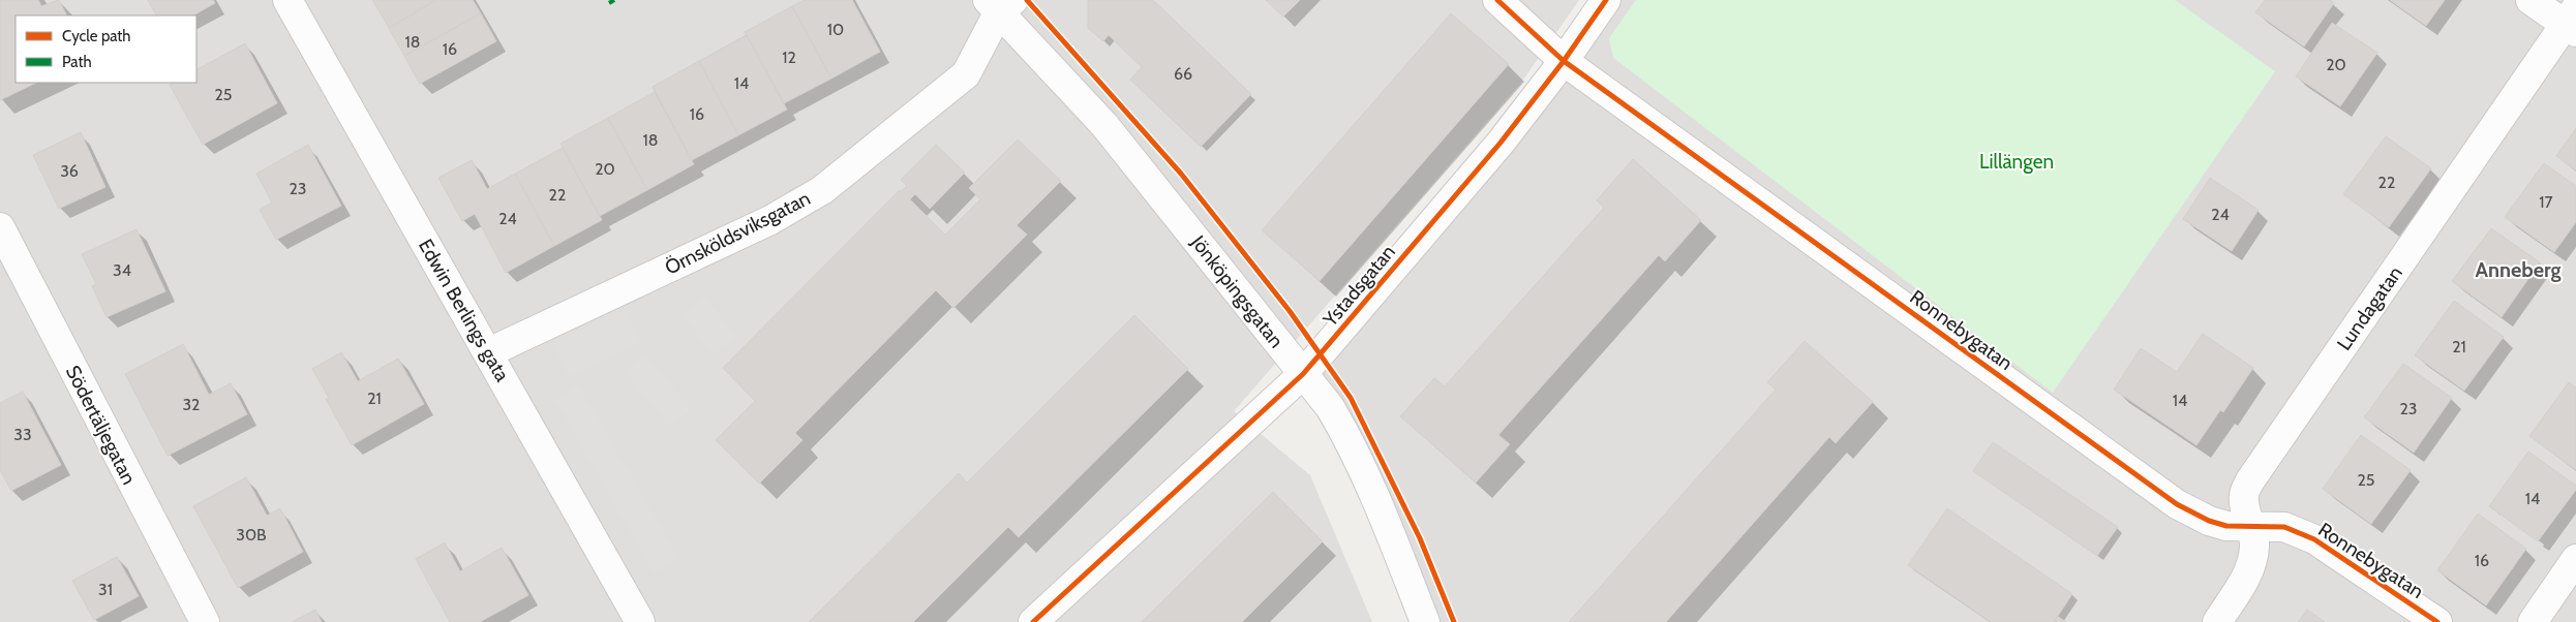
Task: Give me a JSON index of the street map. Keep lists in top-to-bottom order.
{
  "streets": {
    "street": [
      "Örnsköldsviksgatan",
      "Ystadsgatan",
      "Jönköpingsgatan",
      "Lundagatan",
      "Edwin Berlings gata",
      "Ronnebygatan",
      "Södertäljegatan"
    ]
  },
  "crossings": [
    ["Örnsköldsviksgatan", "Jönköpingsgatan"],
    ["Örnsköldsviksgatan", "Edwin Berlings gata"],
    ["Ystadsgatan", "Jönköpingsgatan"],
    ["Ystadsgatan", "Ronnebygatan"],
    ["Lundagatan", "Ronnebygatan"]
  ],
  "districts": ["Anneberg"],
  "parks": ["Lillängen"],
  "house_numbers": [
    "10",
    "18",
    "16",
    "12",
    "20",
    "66",
    "14",
    "25",
    "16",
    "18",
    "20",
    "36",
    "22",
    "23",
    "22",
    "17",
    "24",
    "24",
    "34",
    "21",
    "21",
    "14",
    "32",
    "23",
    "33",
    "25",
    "14",
    "30B",
    "16",
    "31"
  ],
  "legend": ["Cycle path", "Path"]
}
